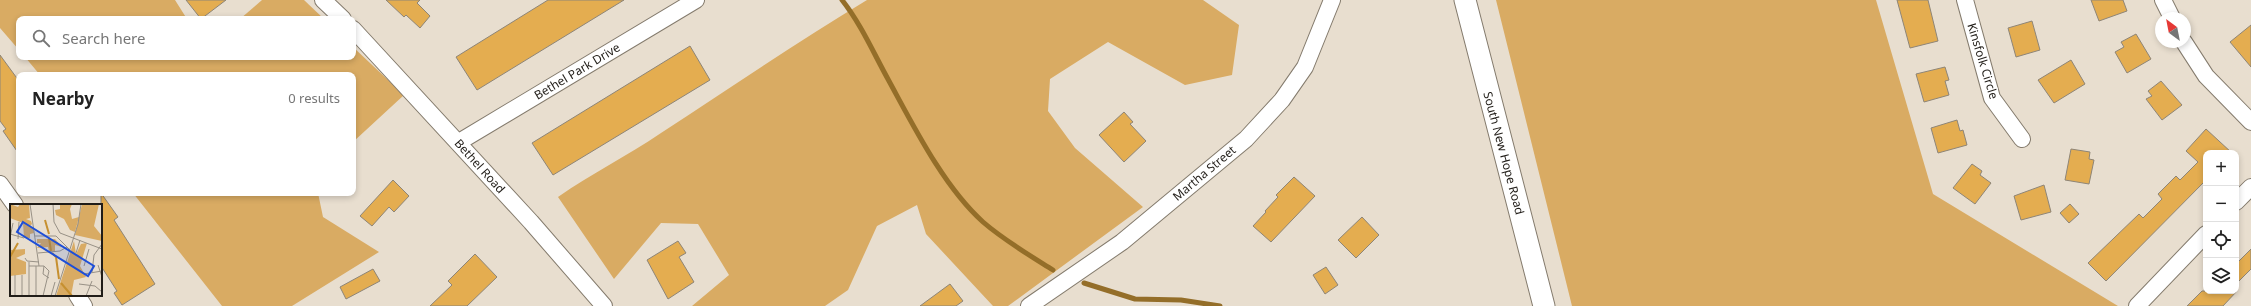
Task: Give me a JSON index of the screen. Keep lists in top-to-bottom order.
{
  "streets": {
    "main road": ["South New Hope Road"],
    "street": [
      "Kinsfolk Circle",
      "Bethel Park Drive",
      "Bethel Road",
      "Martha Street"
    ]
  },
  "crossings": [
    ["Bethel Park Drive", "Bethel Road"]
  ],
  "north": "top left",
  "page": {
    "search": "Search here",
    "heading": ["Nearby", "0 results"],
    "map_buttons": ["+", "−"]
  }
}
